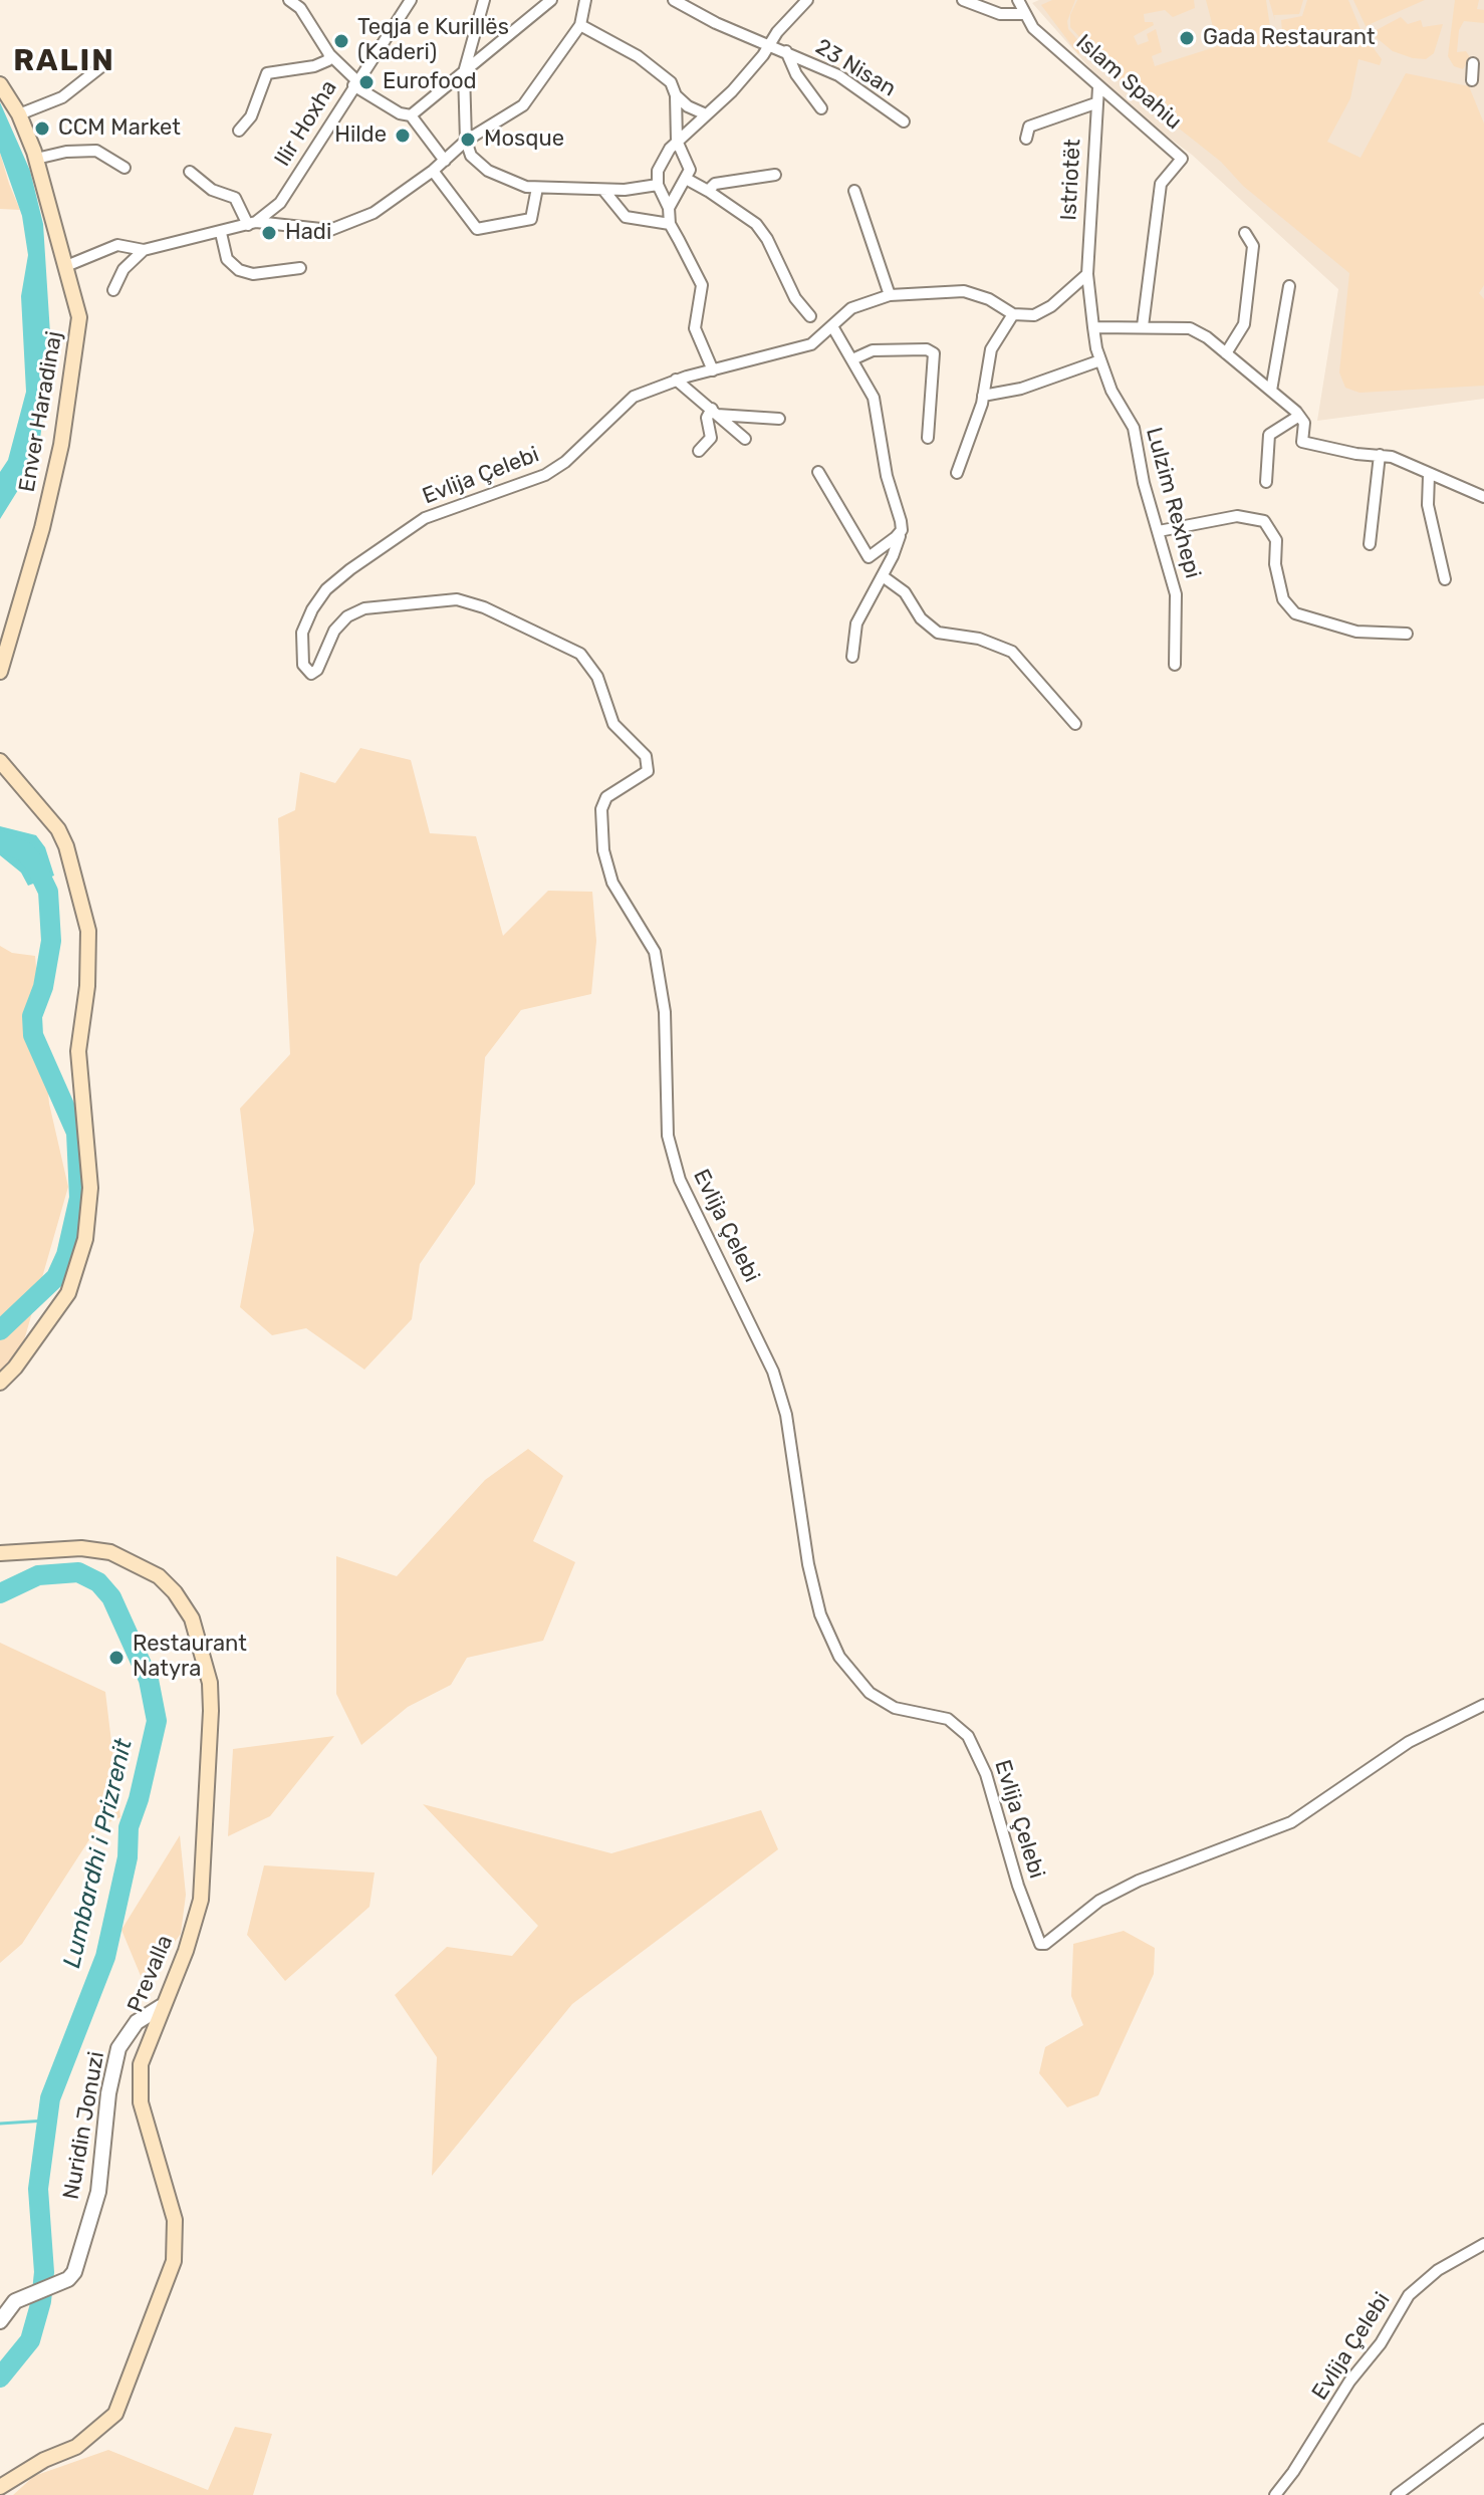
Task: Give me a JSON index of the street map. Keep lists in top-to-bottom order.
{
  "streets": {
    "main road": ["Enver Haradinaj", "Prevalla"],
    "street": [
      "23 Nisan",
      "Islam Spahiu",
      "Ilir Hoxha",
      "Istriotët",
      "Evlija Çelebi",
      "Lulzim Rexhepi",
      "Nuridin Jonuzi"
    ]
  },
  "crossings": [
    ["Islam Spahiu", "Istriotët"],
    ["Istriotët", "Lulzim Rexhepi"],
    ["Prevalla", "Nuridin Jonuzi"]
  ],
  "districts": ["RALIN"],
  "water": ["Lumbardhi i Prizrenit"],
  "places": [
    "Gada Restaurant",
    "Teqja e Kurillës (Kaderi)",
    "Eurofood",
    "CCM Market",
    "Hilde",
    "Mosque",
    "Hadi",
    "Restaurant Natyra"
  ]
}
